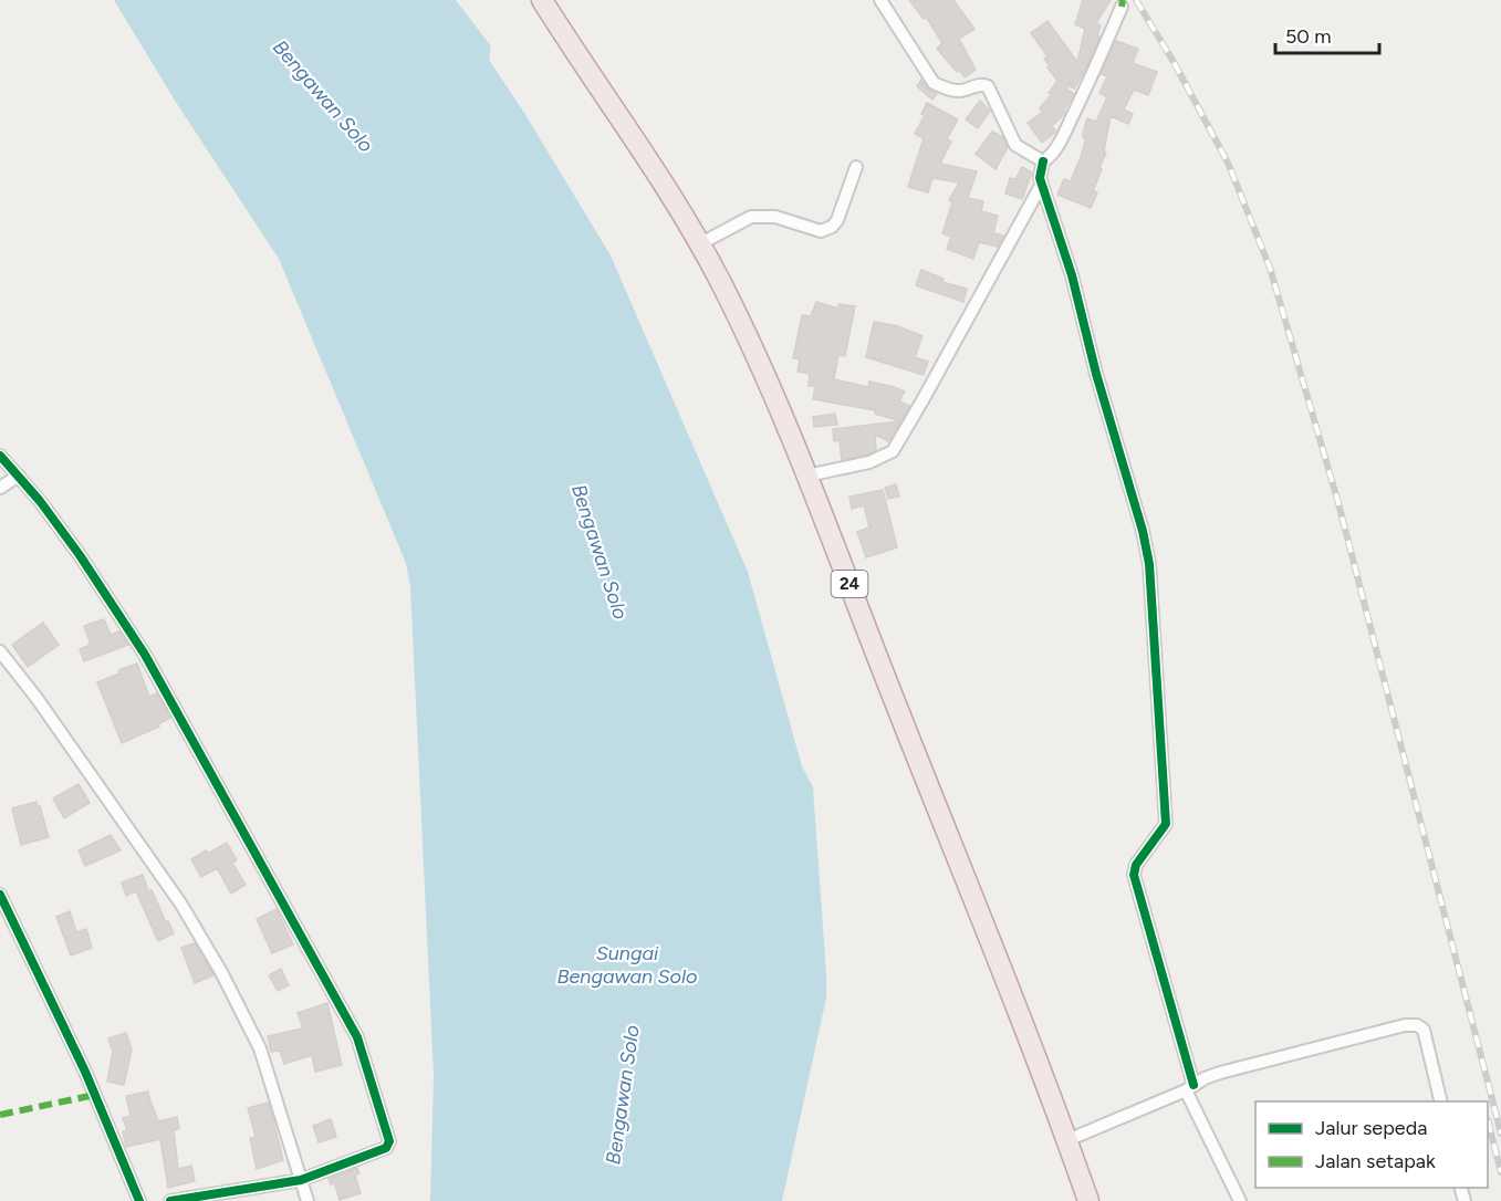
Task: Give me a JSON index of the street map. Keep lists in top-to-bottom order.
{
  "streets": {
    "highway": ["24"]
  },
  "water": ["Bengawan Solo", "Sungai Bengawan Solo"],
  "legend": ["Jalur sepeda", "Jalan setapak"],
  "scale_bar": "50 m"
}
